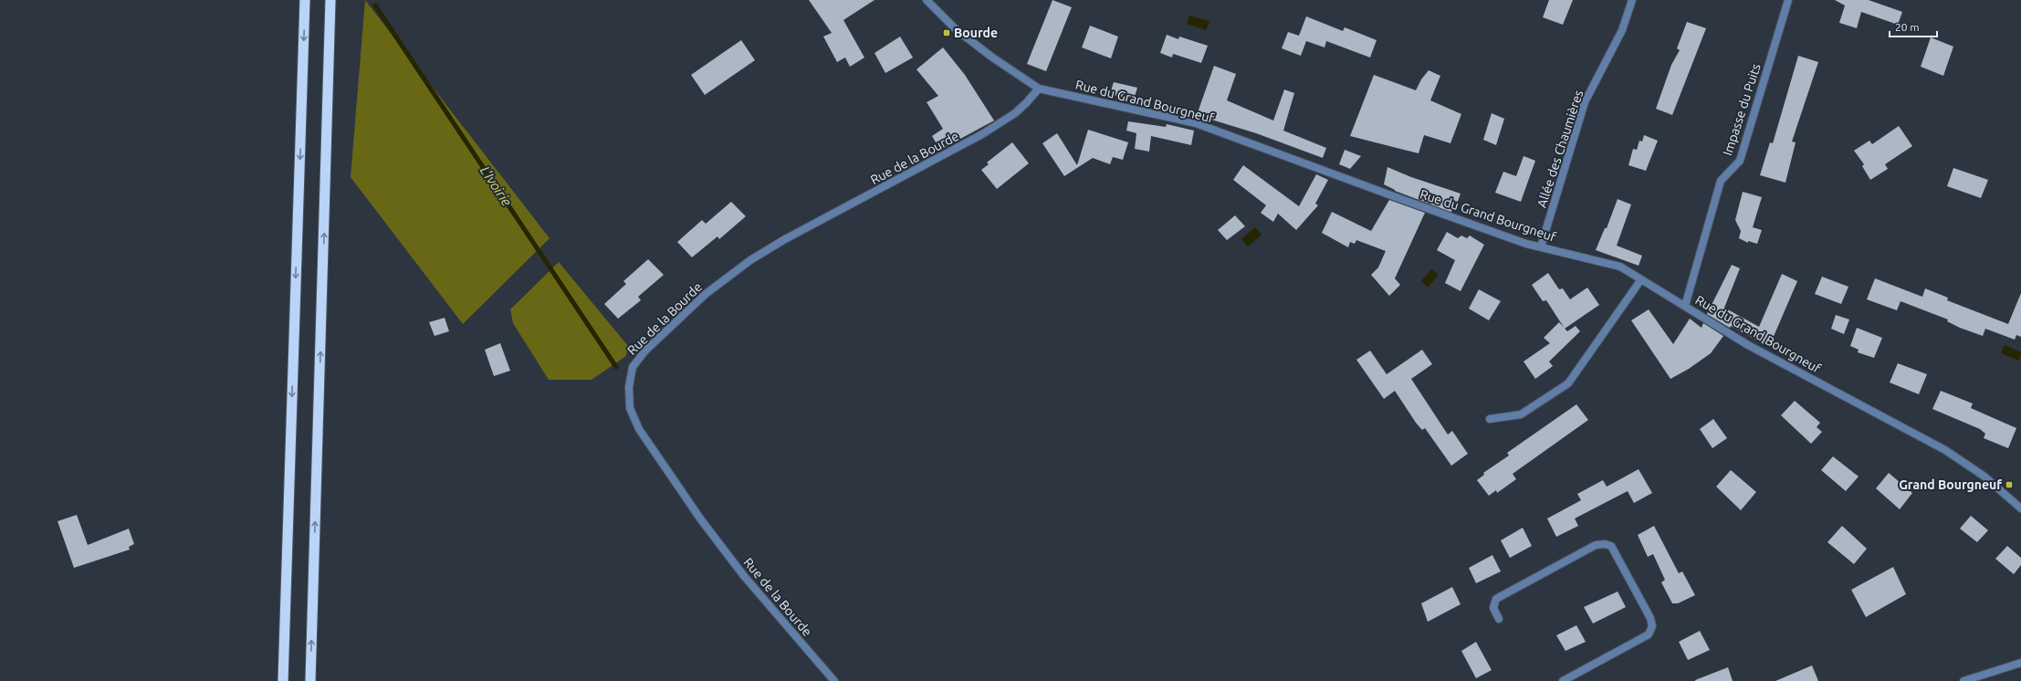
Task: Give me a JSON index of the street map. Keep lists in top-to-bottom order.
{
  "streets": {
    "street": [
      "Rue du Grand Bourgneuf",
      "Impasse du Puits",
      "Allée des Chaumières",
      "Rue de la Bourde"
    ]
  },
  "crossings": [
    ["Rue du Grand Bourgneuf", "Impasse du Puits"],
    ["Rue du Grand Bourgneuf", "Allée des Chaumières"],
    ["Rue du Grand Bourgneuf", "Rue de la Bourde"]
  ],
  "water": ["L'Ivoirie"],
  "places": {
    "transit": ["Bourde", "Grand Bourgneuf"]
  },
  "scale_bar": "20 m"
}
